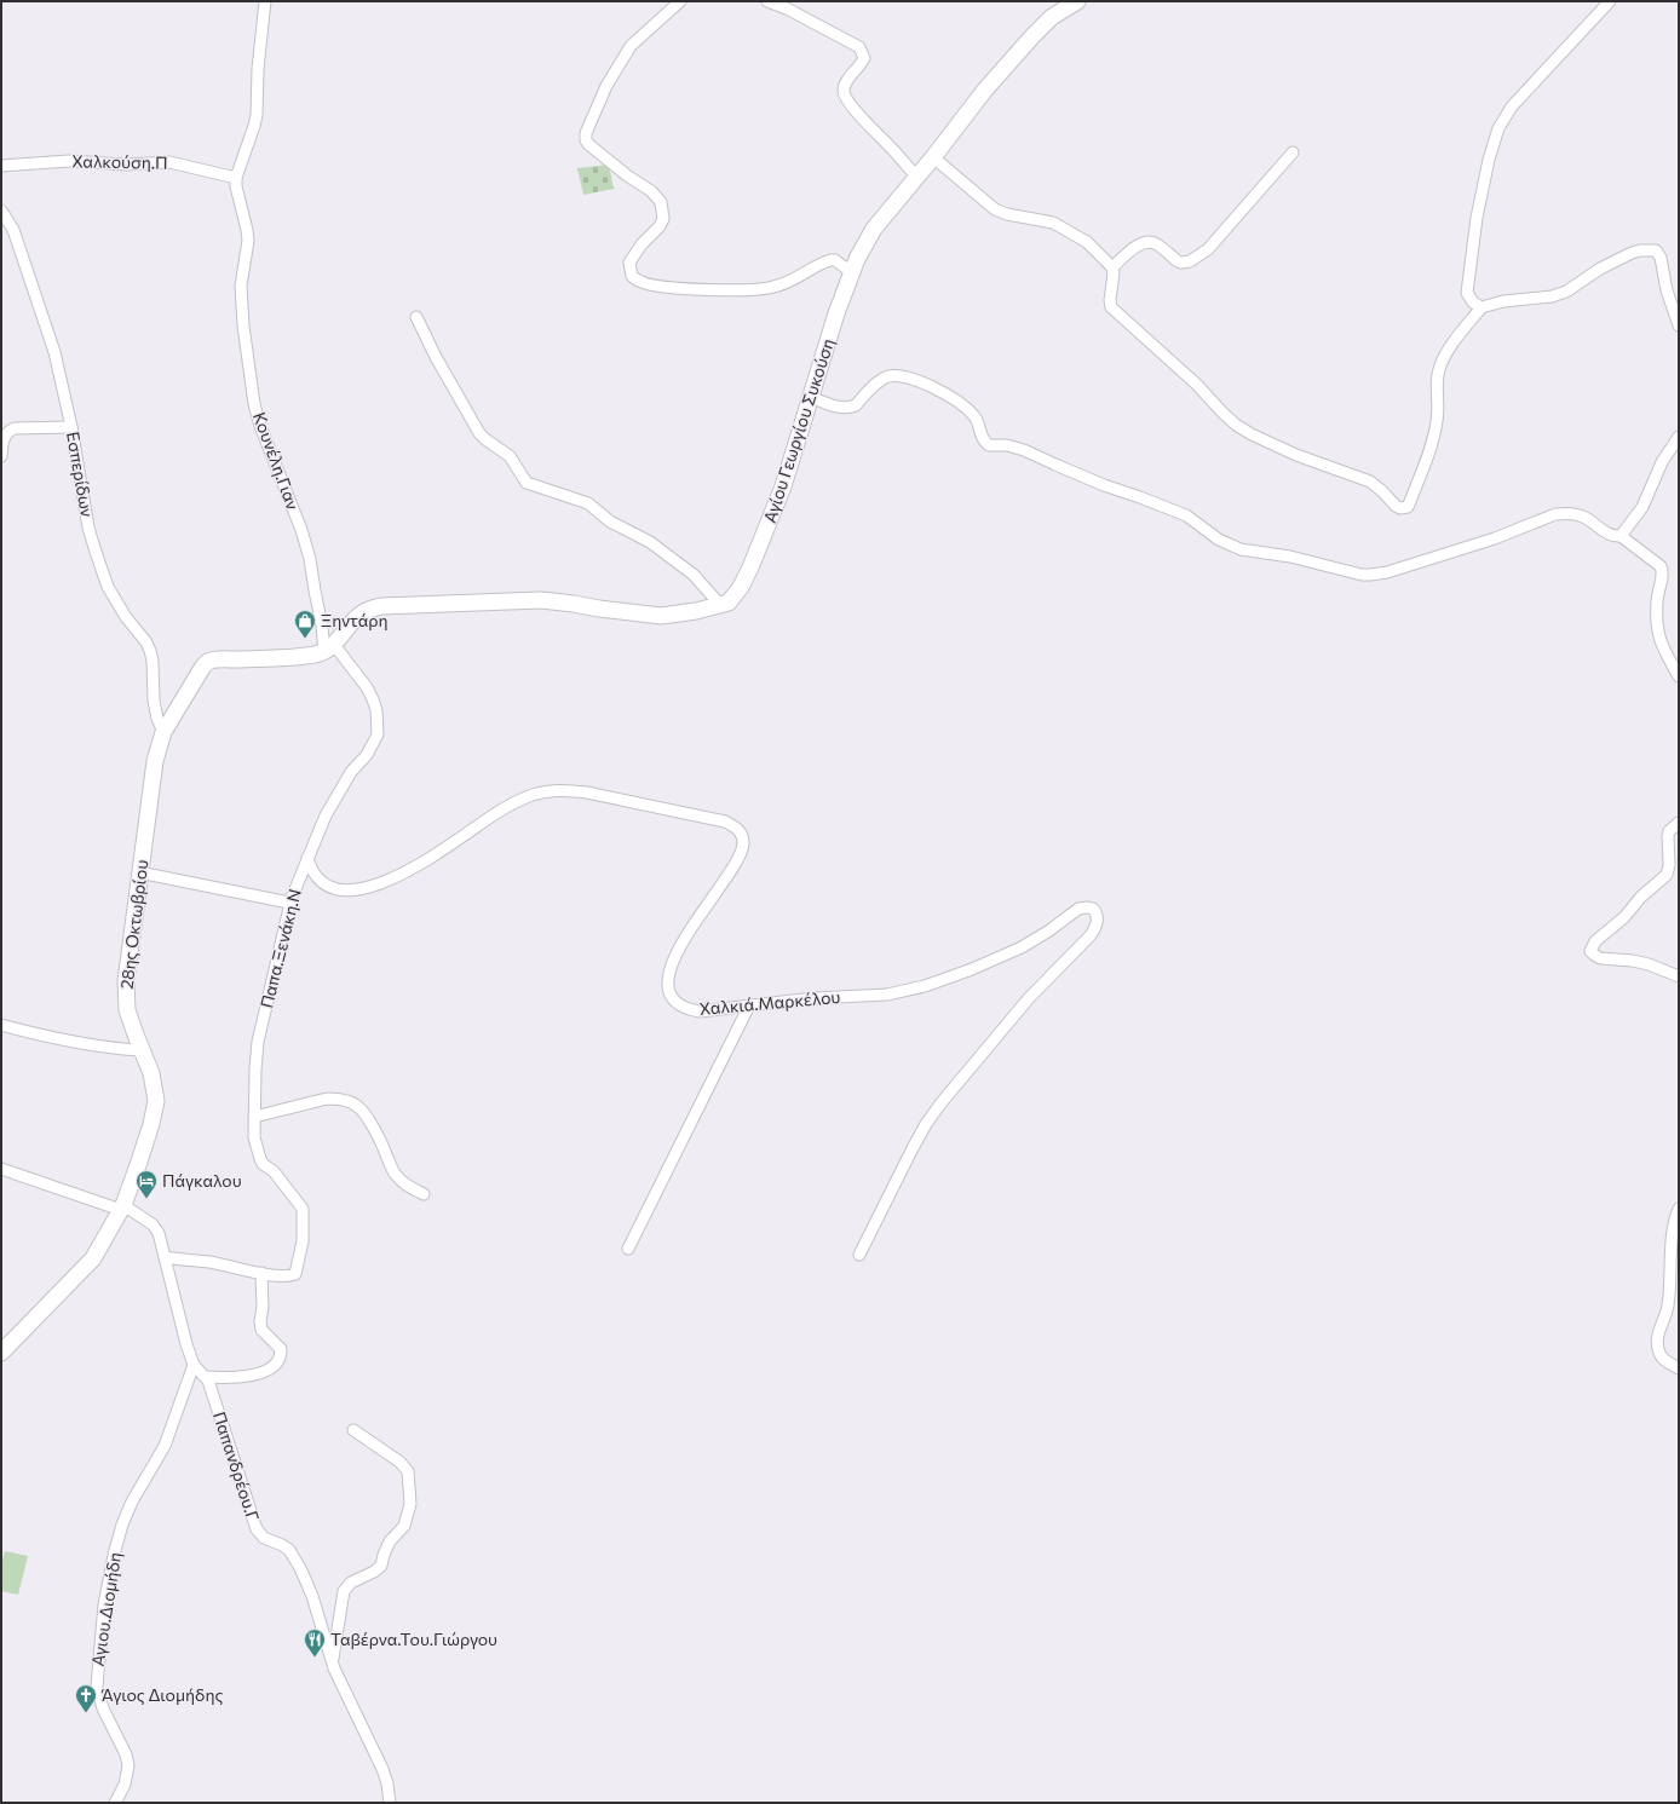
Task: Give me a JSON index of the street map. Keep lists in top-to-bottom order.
{
  "streets": {
    "main road": ["Αγίου Γεωργίου Συκούση", "28ης Οκτωβρίου"],
    "street": [
      "Χαλκούση.Π",
      "Κουνέλη.Γιαν",
      "Εσπερίδων",
      "Παπα.Ξενάκη.Ν",
      "Χαλκιά.Μαρκέλου",
      "Παπανδρέου.Γ",
      "Αγιου.Διομήδη"
    ]
  },
  "crossings": [
    ["Χαλκούση.Π", "Κουνέλη.Γιαν"],
    ["Αγίου Γεωργίου Συκούση", "Κουνέλη.Γιαν"],
    ["Αγίου Γεωργίου Συκούση", "Παπα.Ξενάκη.Ν"],
    ["Κουνέλη.Γιαν", "Παπα.Ξενάκη.Ν"],
    ["Εσπερίδων", "28ης Οκτωβρίου"],
    ["28ης Οκτωβρίου", "Παπανδρέου.Γ"],
    ["Παπα.Ξενάκη.Ν", "Χαλκιά.Μαρκέλου"],
    ["Παπανδρέου.Γ", "Αγιου.Διομήδη"]
  ],
  "places": {
    "shop": ["Ξηντάρη"],
    "hotel": ["Πάγκαλου"],
    "restaurant": ["Ταβέρνα.Του.Γιώργου"],
    "church": ["Άγιος Διομήδης"]
  }
}
